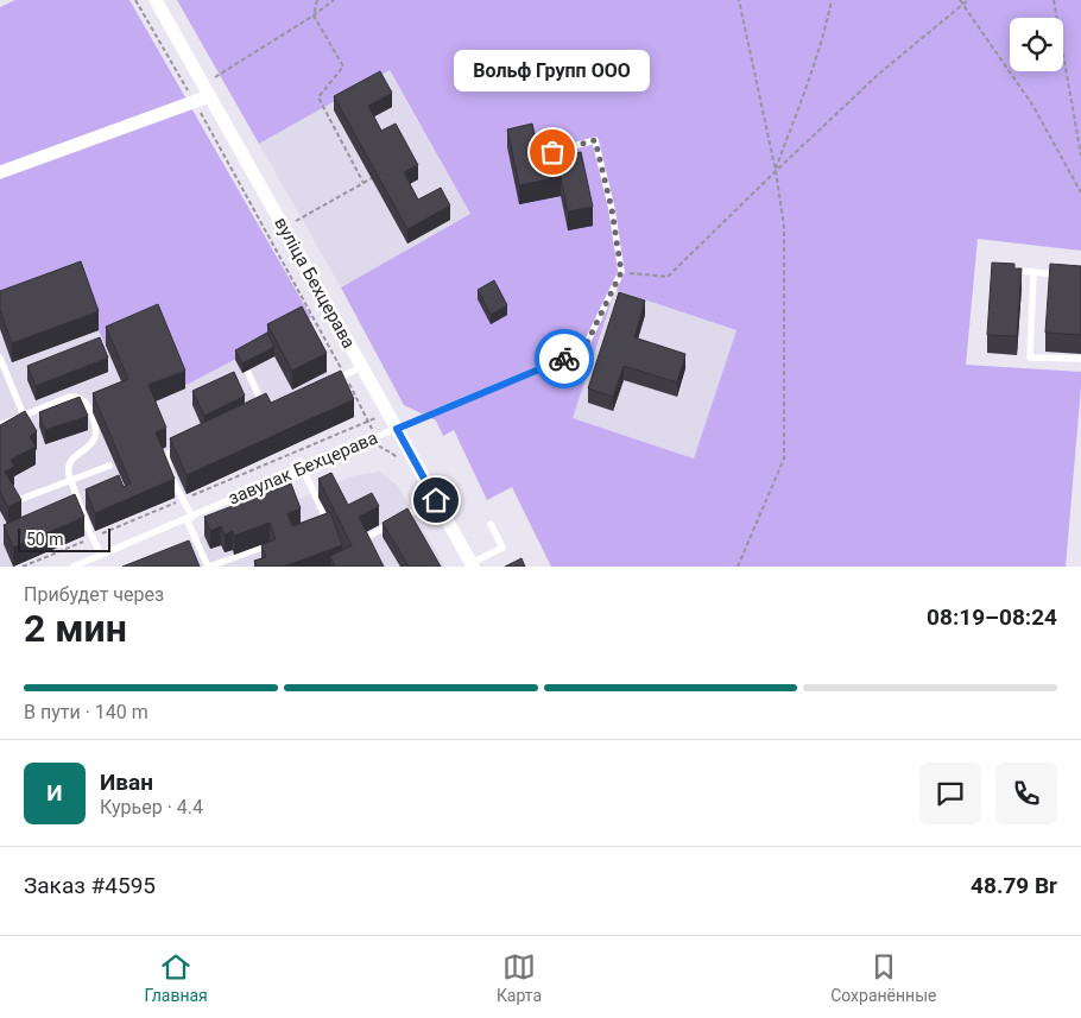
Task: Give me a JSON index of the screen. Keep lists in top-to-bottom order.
{
  "streets": {
    "street": ["вуліца Бехцерава"],
    "lane": ["завулак Бехцерава"]
  },
  "crossings": [
    ["вуліца Бехцерава", "завулак Бехцерава"]
  ],
  "places": ["Вольф Групп ООО"],
  "scale_bar": "50 m",
  "page": {
    "bubble": "Вольф Групп ООО",
    "scale": "50 m",
    "heading": ["2 мин", "Прибудет через", "08:19–08:24"],
    "panel": [
      "Иван",
      "Курьер · 4.4",
      "Заказ #4595",
      "48.79 Br"
    ],
    "bar": "В пути · 140 m",
    "round": "И",
    "tabs": ["Главная", "Карта", "Сохранённые"]
  }
}
